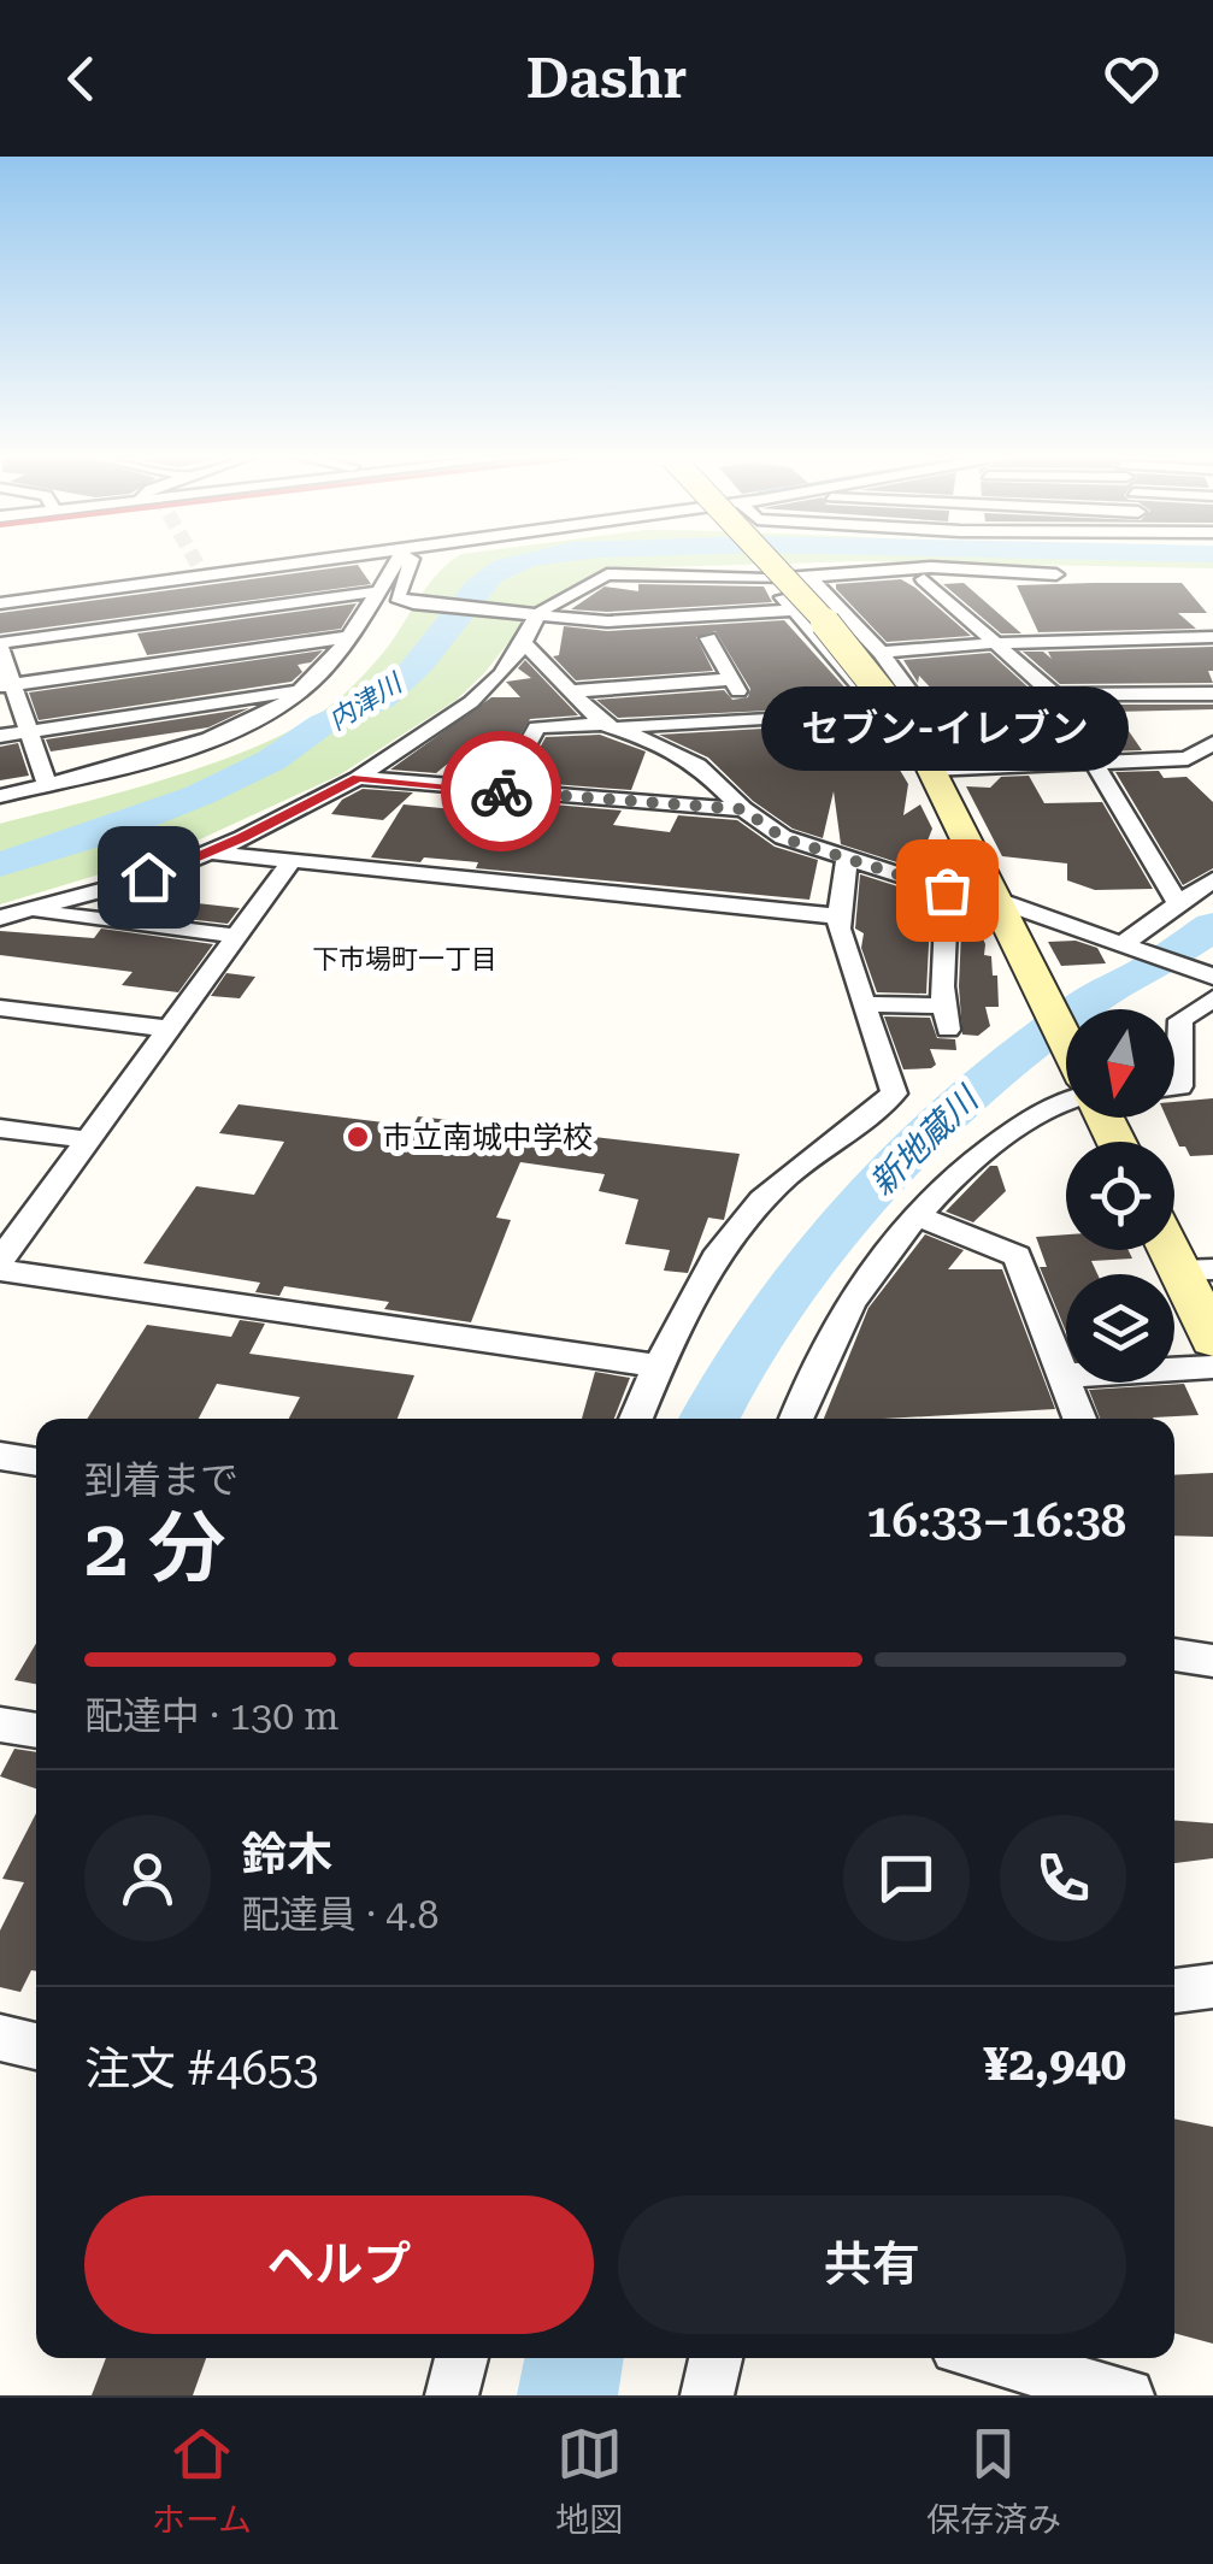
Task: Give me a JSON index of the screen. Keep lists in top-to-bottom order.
{
  "districts": ["下市場町一丁目"],
  "water": ["内津川", "新地蔵川"],
  "places": ["セブン-イレブン", "市立南城中学校"],
  "north": "bottom",
  "page": {
    "header": "Dashr",
    "bubble": "セブン-イレブン",
    "heading": ["2 分", "到着まで", "16:33–16:38"],
    "panel": [
      "鈴木",
      "配達員 · 4.8",
      "注文 #4653",
      "¥2,940"
    ],
    "bar": "配達中 · 130 m",
    "buttons": ["ヘルプ", "共有"],
    "tabs": ["ホーム", "地図", "保存済み"]
  }
}
